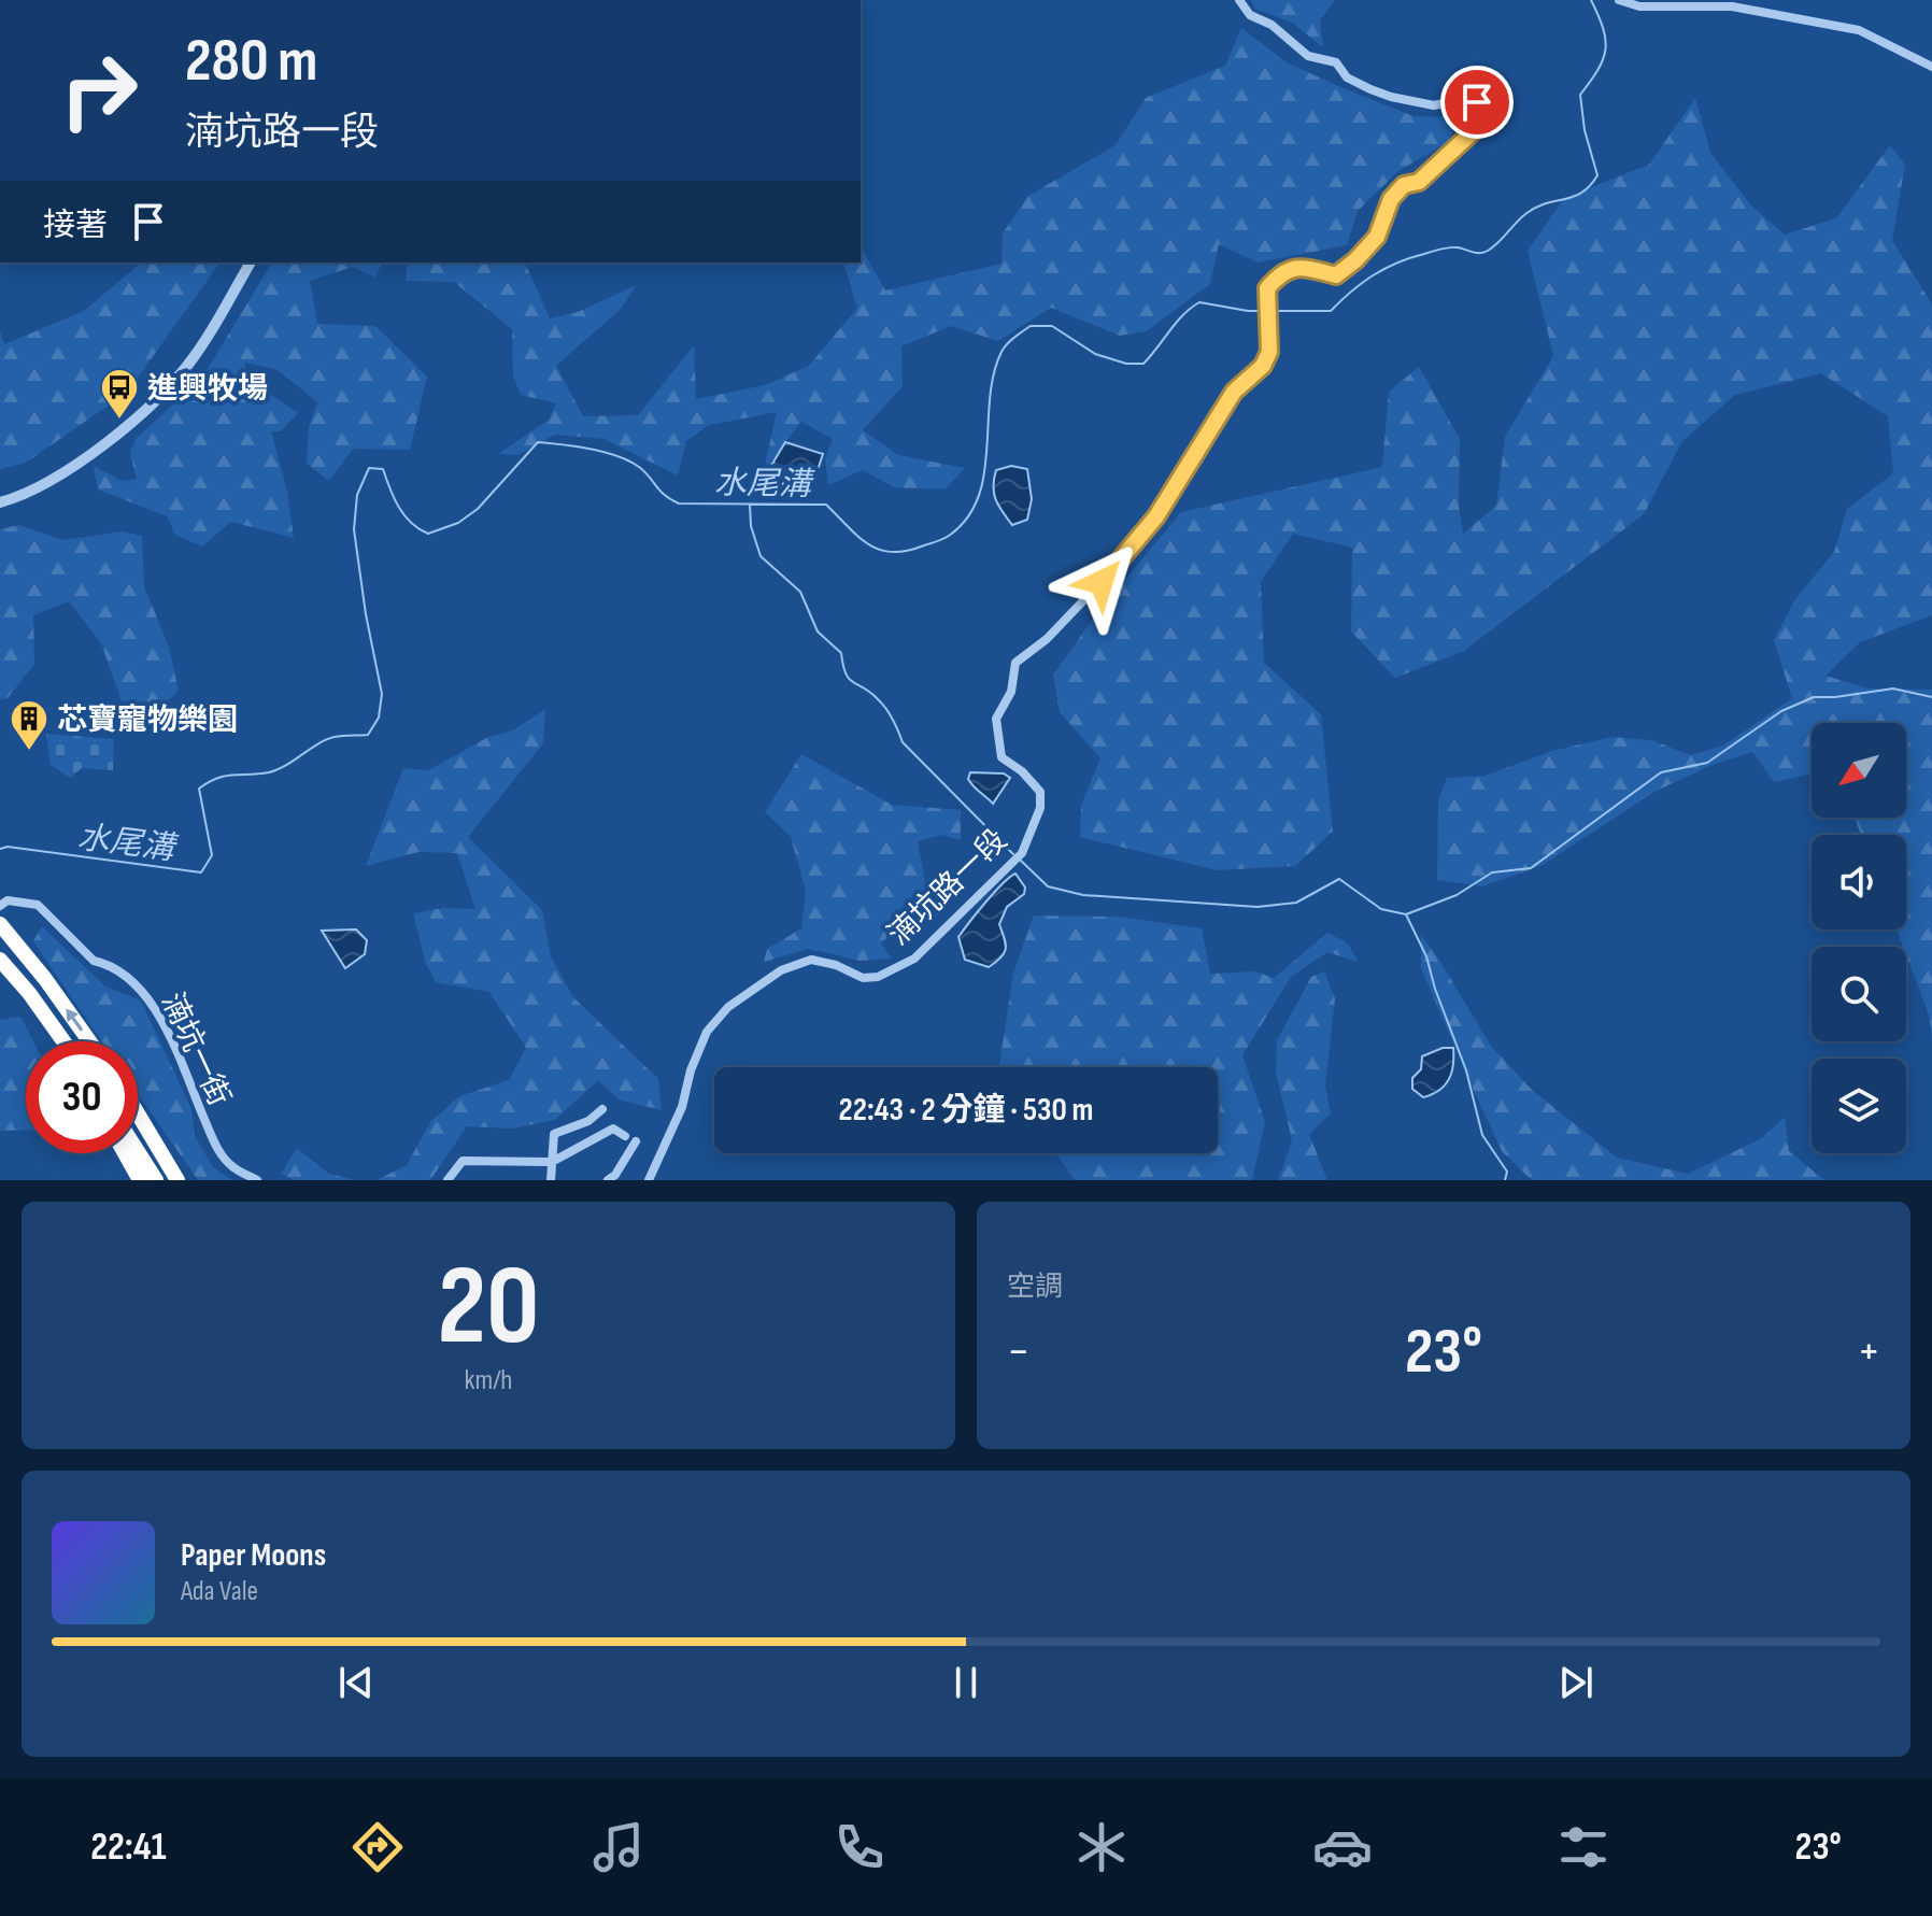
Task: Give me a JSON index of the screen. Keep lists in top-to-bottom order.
{
  "streets": {
    "street": ["湳坑路一段", "湳坑一街"]
  },
  "water": ["水尾溝"],
  "places": {
    "bus stop": ["進興牧場"],
    "building": ["芯寶寵物樂園"]
  },
  "north": "bottom left",
  "page": {
    "turn": ["280 m", "湳坑路一段"],
    "then": "接著",
    "limit": "30",
    "trip": "22:43 · 2 分鐘 · 530 m",
    "tile": [
      ["20", "km/h"],
      "空調"
    ],
    "heat": ["−", "23°", "+"],
    "song": ["Paper Moons", "Ada Vale"],
    "tabs": ["22:41", "23°"]
  }
}
